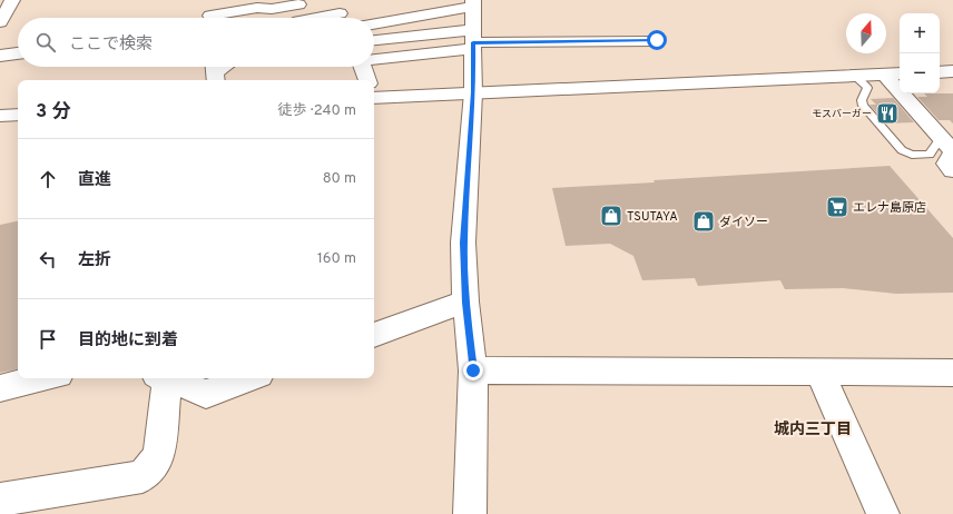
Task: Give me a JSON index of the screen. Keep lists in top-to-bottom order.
{
  "districts": ["城内三丁目"],
  "places": {
    "restaurant": ["モスバーガー"],
    "supermarket": ["エレナ島原店"],
    "shop": ["TSUTAYA", "ダイソー"]
  },
  "north": "top",
  "page": {
    "map_buttons": ["+", "−"],
    "search": "ここで検索",
    "heading": ["3 分", "徒歩 · 240 m"],
    "list": [
      ["直進", "80 m"],
      ["左折", "160 m"],
      "目的地に到着"
    ]
  }
}
